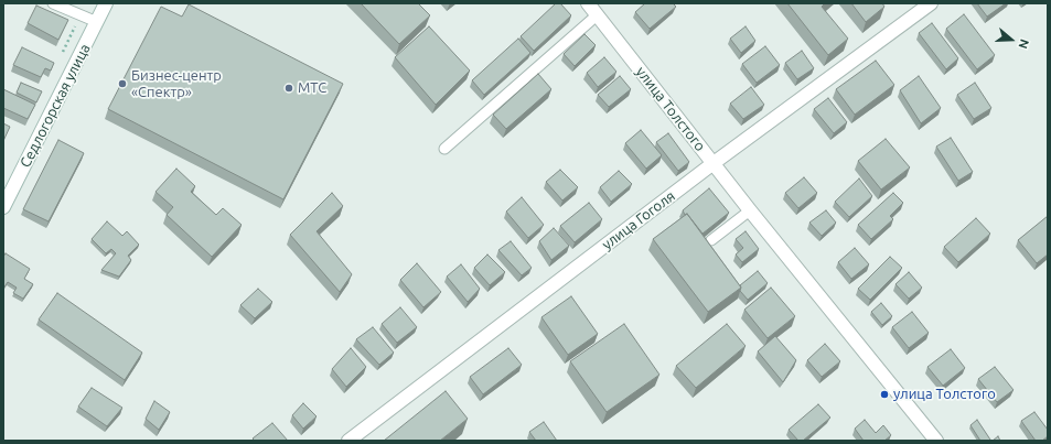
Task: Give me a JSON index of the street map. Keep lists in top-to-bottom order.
{
  "streets": {
    "street": ["Седлогорская улица", "улица Толстого", "улица Гоголя"]
  },
  "crossings": [
    ["улица Толстого", "улица Гоголя"]
  ],
  "places": ["Бизнес-центр «Спектр»", "МТС", "улица Толстого"],
  "north": "right"
}
